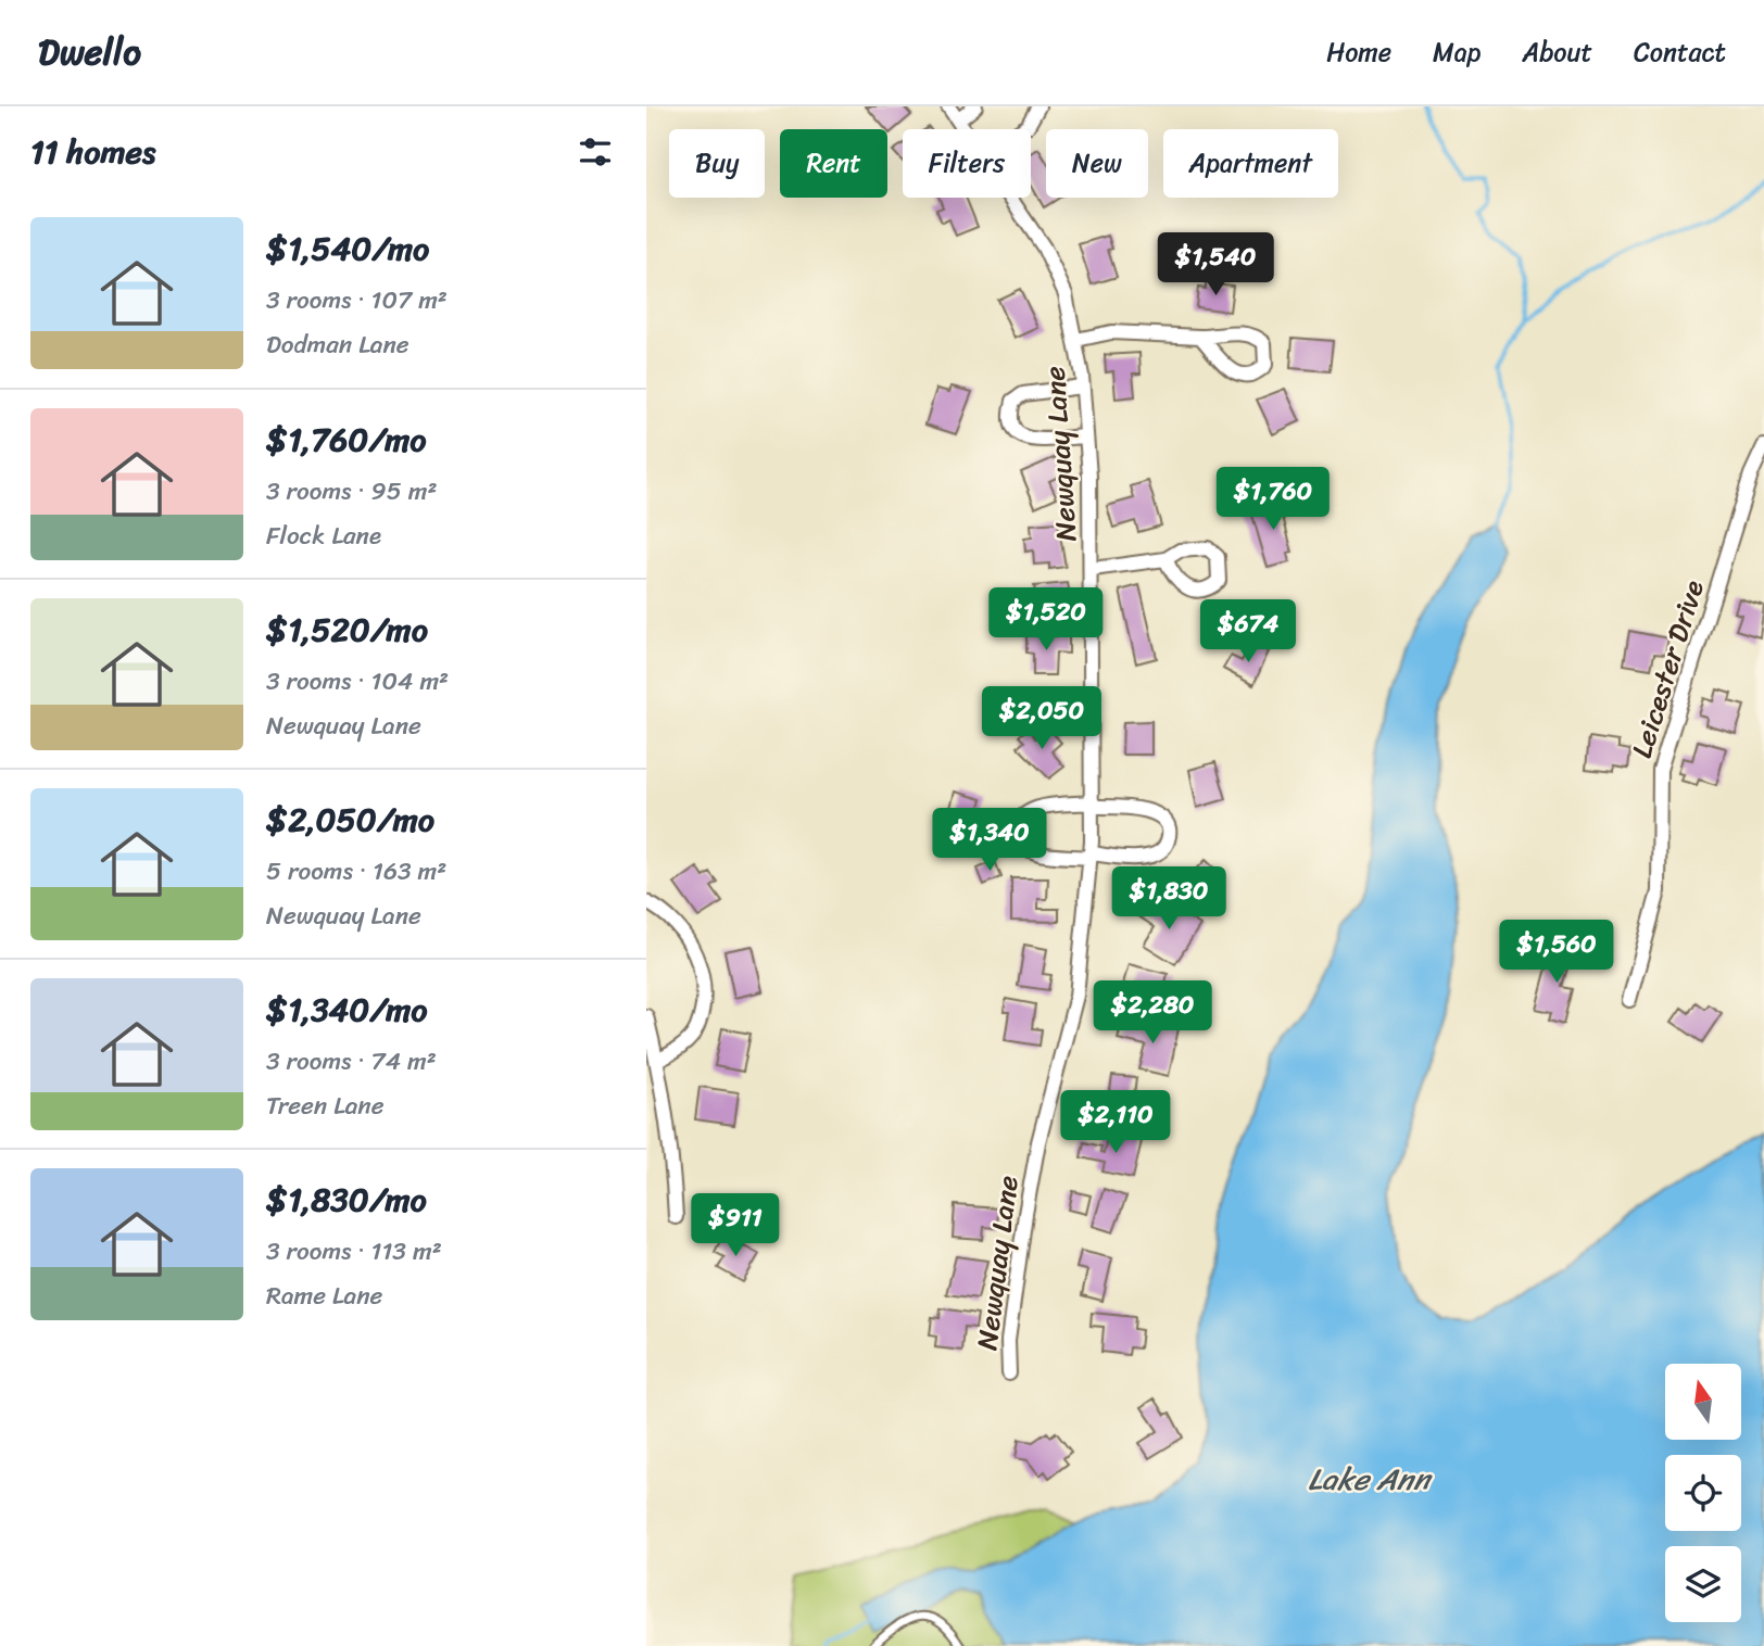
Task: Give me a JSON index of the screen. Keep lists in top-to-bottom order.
{
  "streets": {
    "street": ["Newquay Lane", "Leicester Drive"]
  },
  "water": ["Lake Ann"],
  "north": "top",
  "page": {
    "header": "Dwello",
    "nav": [
      "Home",
      "Map",
      "About",
      "Contact"
    ],
    "heading": "11 homes",
    "chip": [
      "Buy",
      "Rent",
      "Filters",
      "New",
      "Apartment"
    ],
    "list": [
      {
        "name": "$1,540/mo",
        "note": "3 rooms · 107 m² · Dodman Lane"
      },
      {
        "name": "$1,760/mo",
        "note": "3 rooms · 95 m² · Flock Lane"
      },
      {
        "name": "$1,520/mo",
        "note": "3 rooms · 104 m² · Newquay Lane"
      },
      {
        "name": "$2,050/mo",
        "note": "5 rooms · 163 m² · Newquay Lane"
      },
      {
        "name": "$1,340/mo",
        "note": "3 rooms · 74 m² · Treen Lane"
      },
      {
        "name": "$1,830/mo",
        "note": "3 rooms · 113 m² · Rame Lane"
      }
    ],
    "price": [
      "$1,540",
      "$1,760",
      "$1,520",
      "$674",
      "$2,050",
      "$1,340",
      "$1,830",
      "$1,560",
      "$2,280",
      "$2,110",
      "$911"
    ]
  }
}
